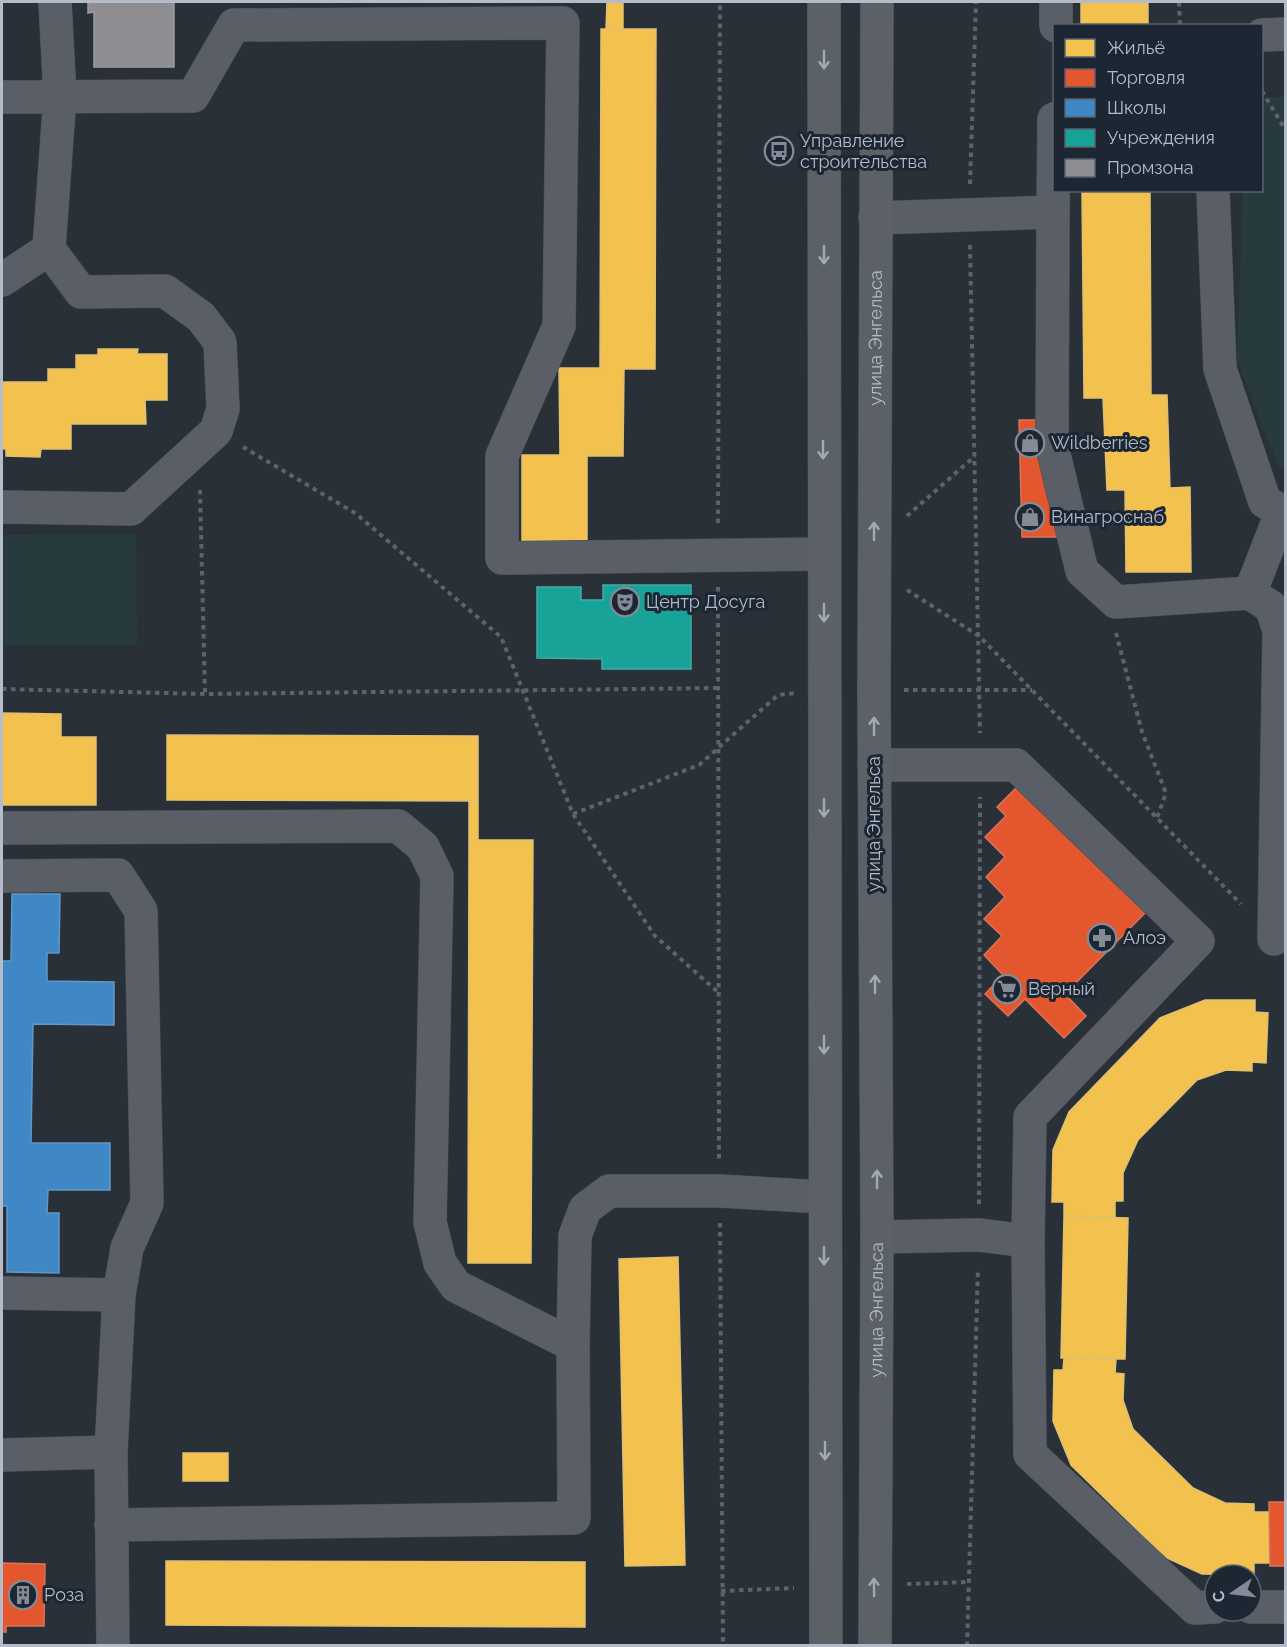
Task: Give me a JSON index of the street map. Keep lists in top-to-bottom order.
{
  "streets": {
    "main road": ["улица Энгельса"]
  },
  "places": {
    "bus stop": ["Управление строительства"],
    "shop": ["Wildberries", "Винагроснаб"],
    "theatre": ["Центр Досуга"],
    "pharmacy": ["Алоэ"],
    "supermarket": ["Верный"],
    "building": ["Роза"]
  },
  "legend": [
    "Жильё",
    "Торговля",
    "Школы",
    "Учреждения",
    "Промзона"
  ],
  "north": "left"
}
